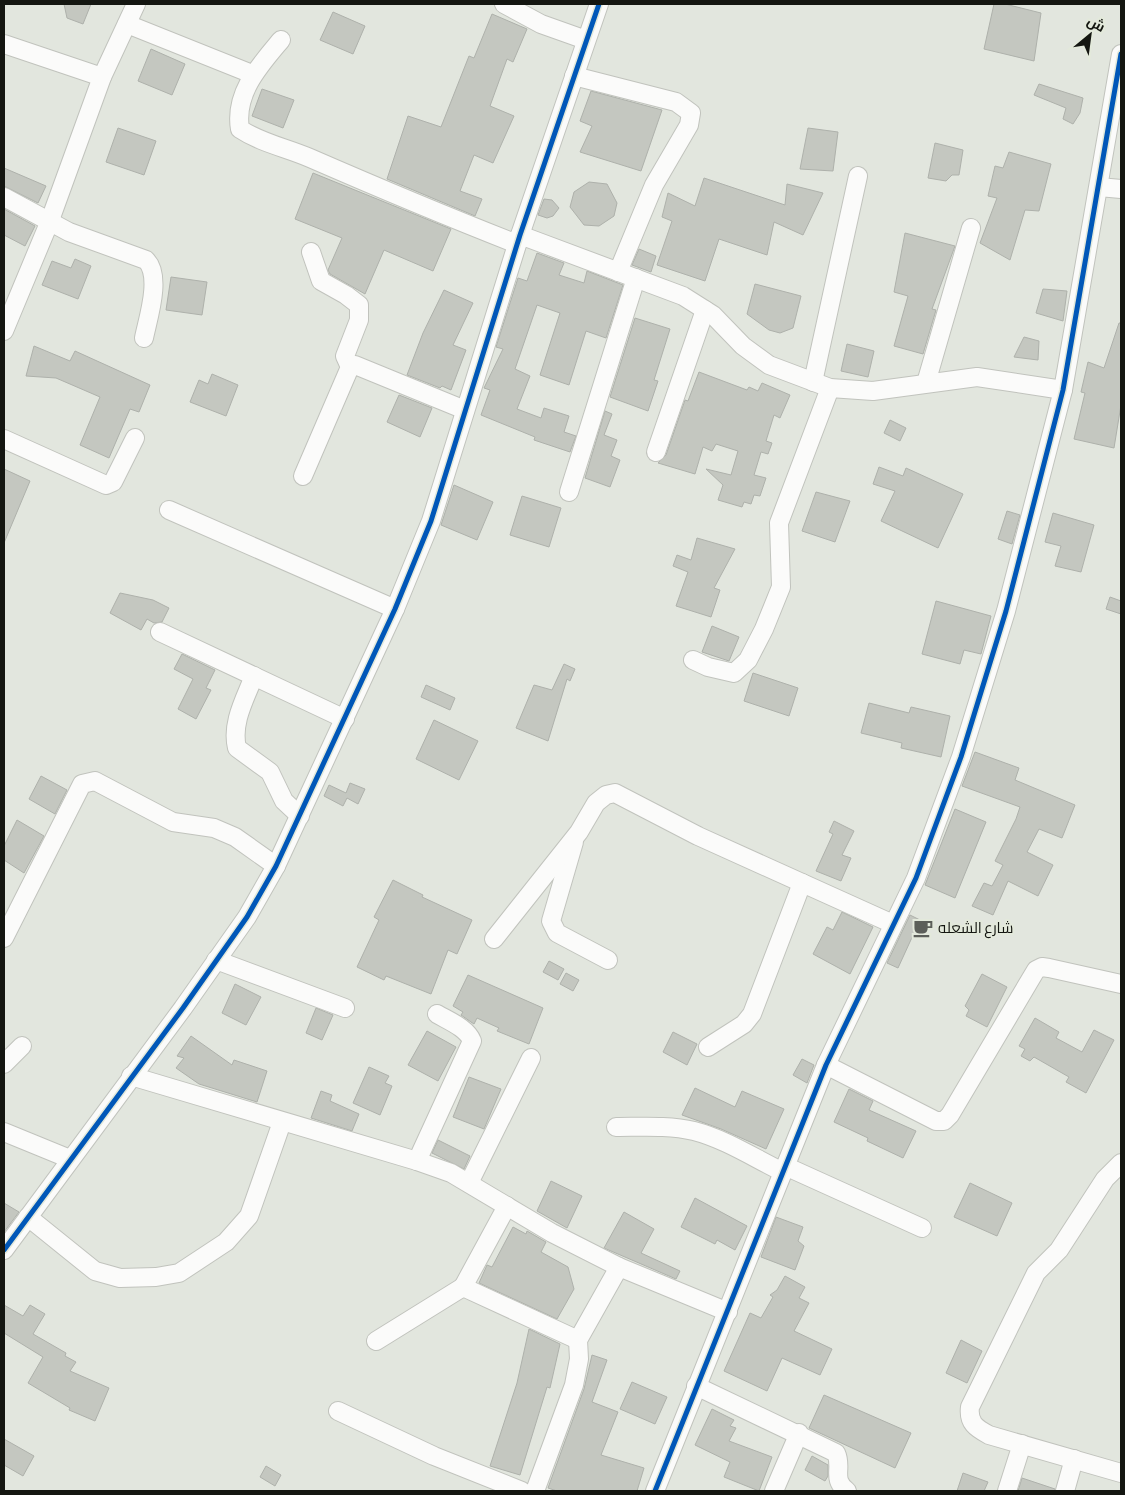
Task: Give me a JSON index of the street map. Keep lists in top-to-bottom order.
{
  "places": {
    "cafe": ["شارع الشعله"]
  },
  "north": "top right"
}
